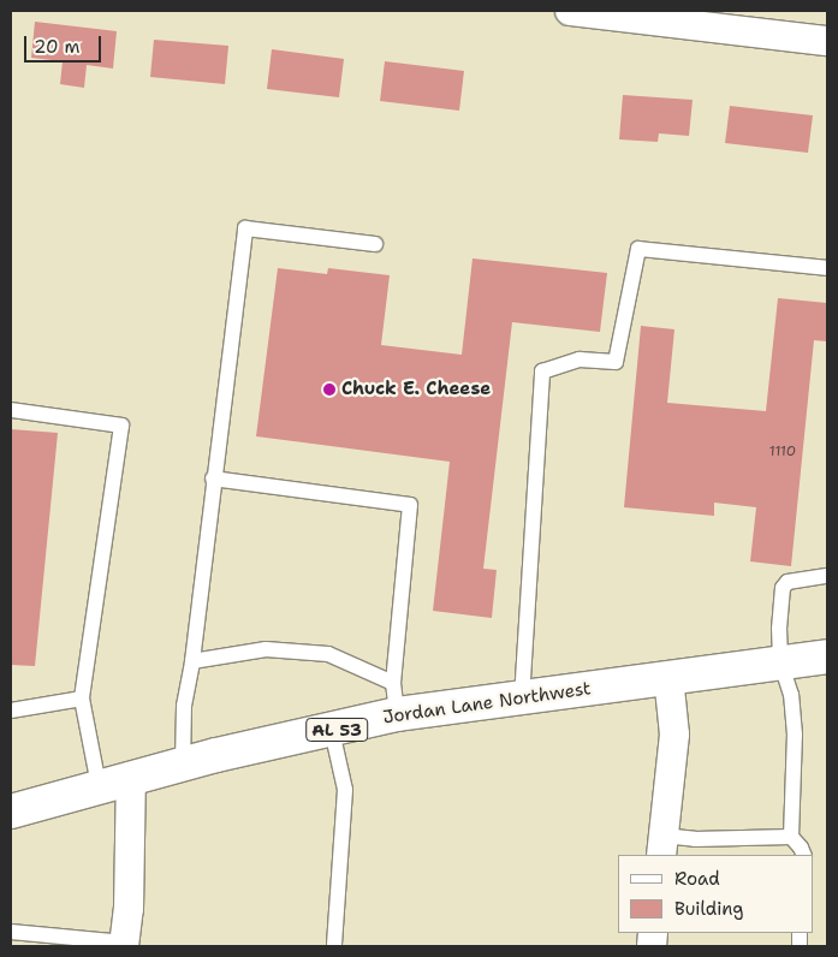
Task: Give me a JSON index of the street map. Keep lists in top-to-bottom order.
{
  "streets": {
    "main road": ["Jordan Lane Northwest", "AL 53"]
  },
  "places": ["Chuck E. Cheese"],
  "house_numbers": ["1110"],
  "legend": ["Road", "Building"],
  "scale_bar": "20 m"
}
